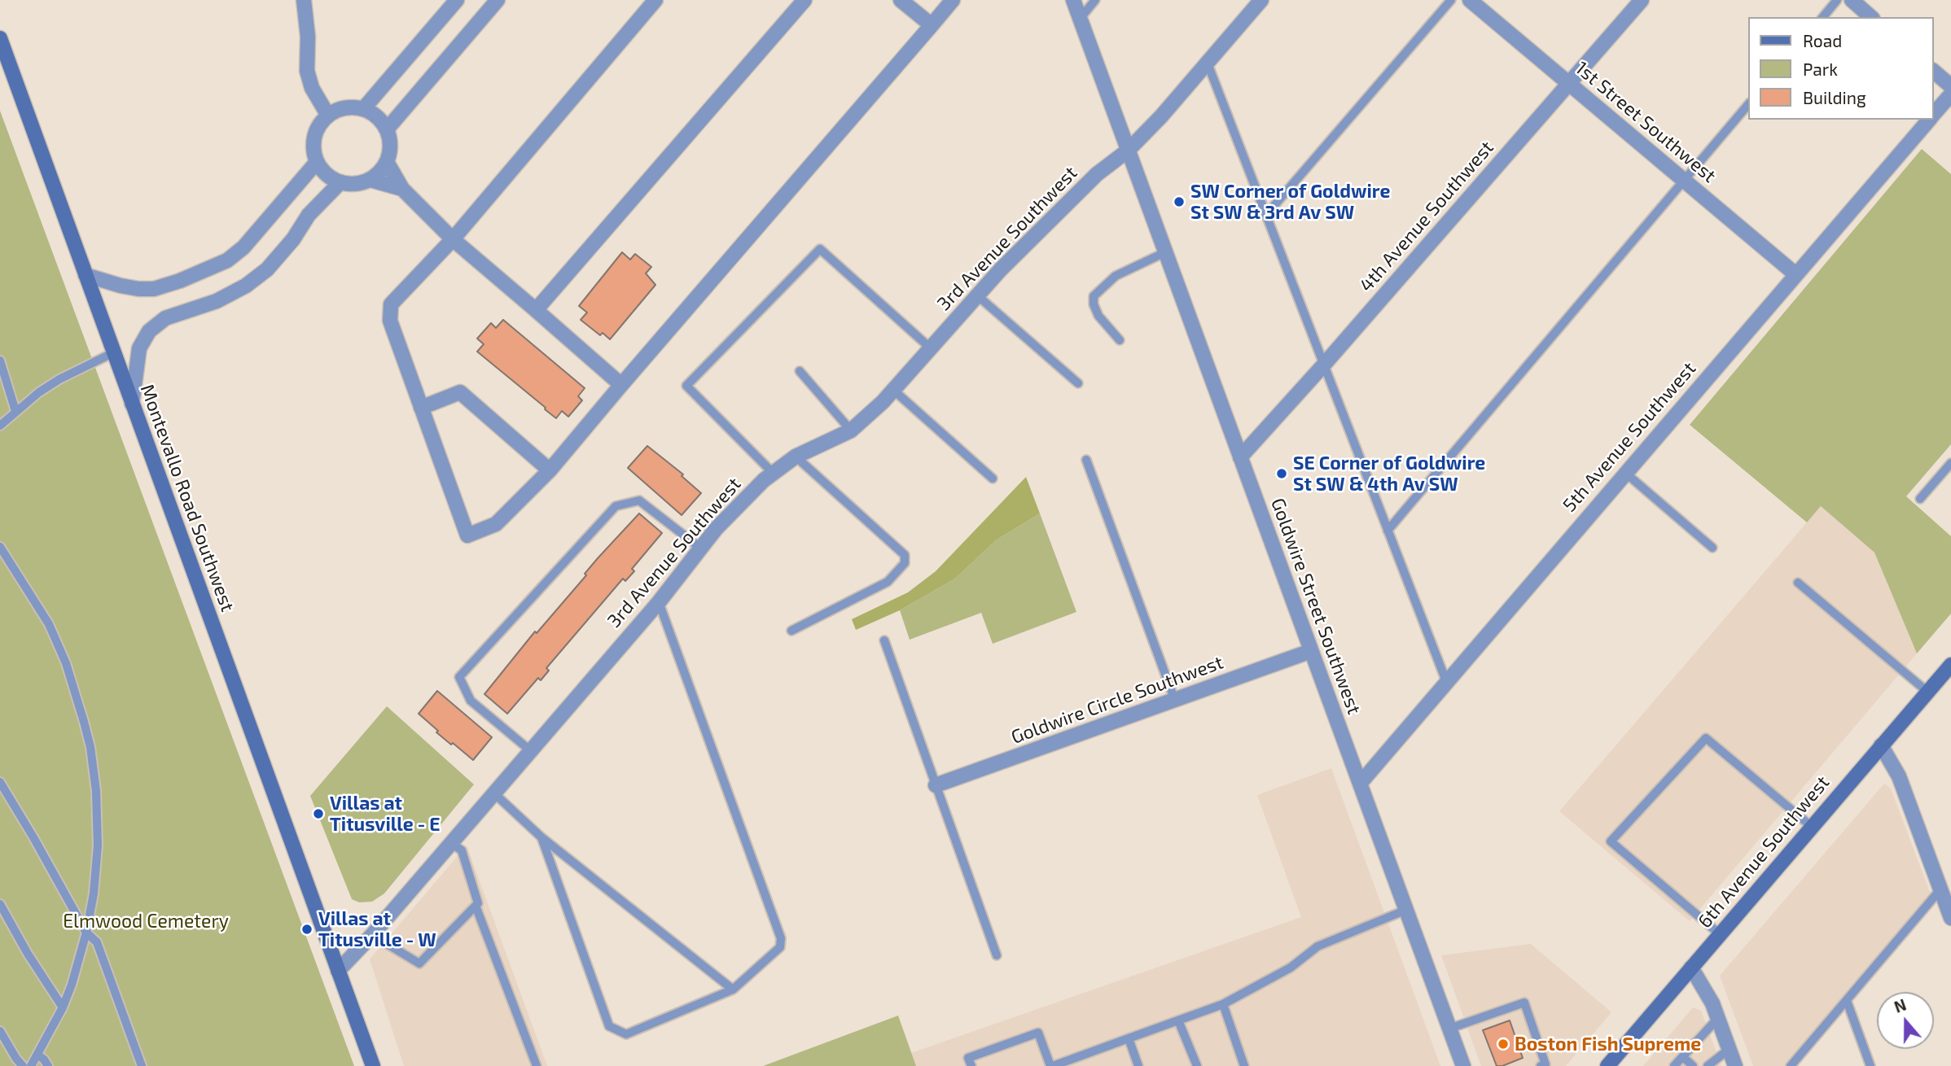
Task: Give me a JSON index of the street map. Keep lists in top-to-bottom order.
{
  "streets": {
    "main road": ["Montevallo Road Southwest", "6th Avenue Southwest"],
    "street": [
      "1st Street Southwest",
      "4th Avenue Southwest",
      "3rd Avenue Southwest",
      "5th Avenue Southwest",
      "Goldwire Street Southwest",
      "Goldwire Circle Southwest"
    ]
  },
  "crossings": [
    ["1st Street Southwest", "4th Avenue Southwest"],
    ["1st Street Southwest", "5th Avenue Southwest"],
    ["4th Avenue Southwest", "Goldwire Street Southwest"],
    ["3rd Avenue Southwest", "Montevallo Road Southwest"],
    ["3rd Avenue Southwest", "Goldwire Street Southwest"],
    ["5th Avenue Southwest", "Goldwire Street Southwest"],
    ["Goldwire Street Southwest", "Goldwire Circle Southwest"]
  ],
  "parks": ["Elmwood Cemetery"],
  "places": [
    "SW Corner of Goldwire St SW & 3rd Av SW",
    "SE Corner of Goldwire St SW & 4th Av SW",
    "Villas at Titusville - E",
    "Villas at Titusville - W",
    "Boston Fish Supreme"
  ],
  "legend": ["Road", "Park", "Building"],
  "north": "top"
}
